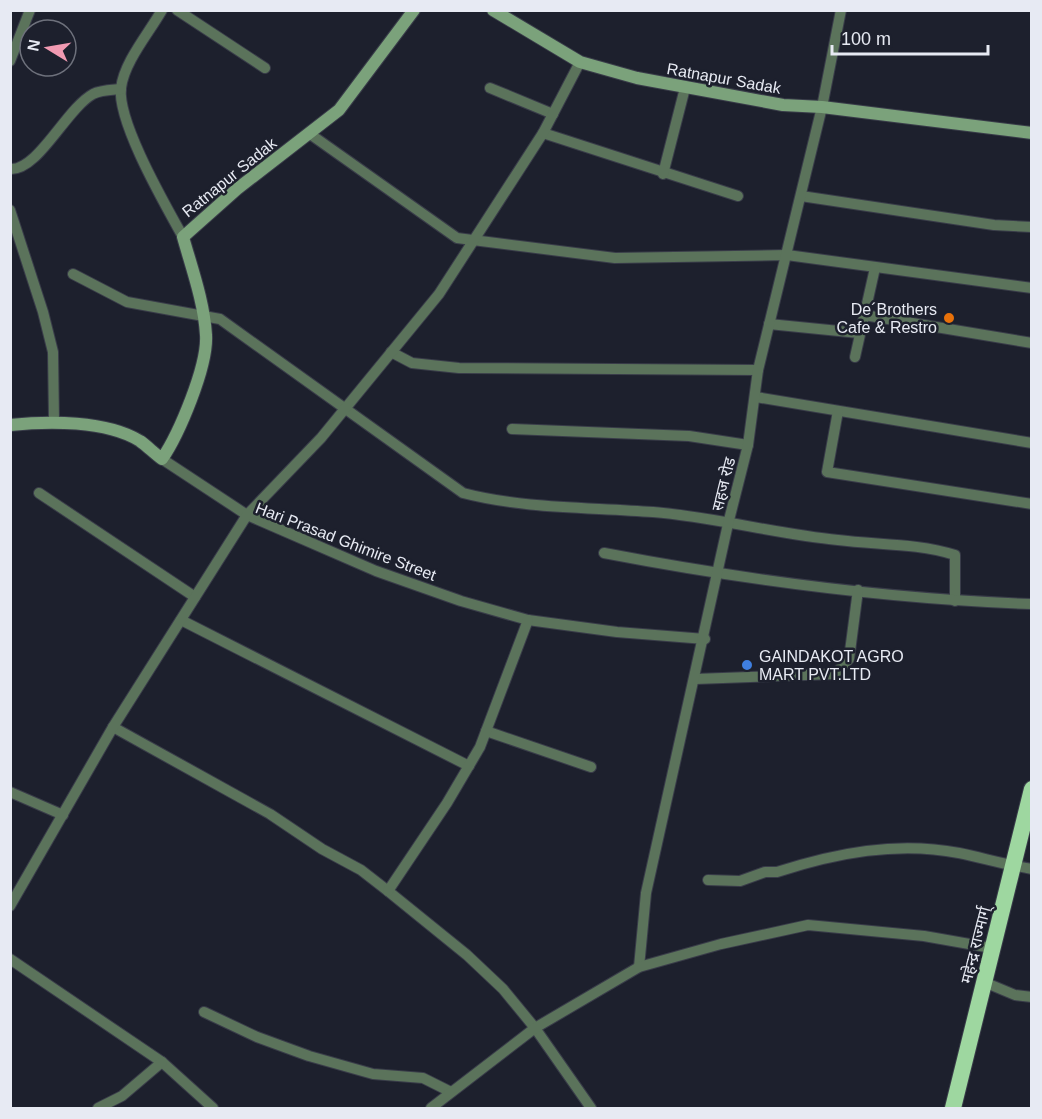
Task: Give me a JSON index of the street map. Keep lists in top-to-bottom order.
{
  "streets": {
    "highway": ["महेन्द्र राज्मार्ग्"],
    "main road": ["Ratnapur Sadak"],
    "street": ["सहज रोड", "Hari Prasad Ghimire Street"]
  },
  "crossings": [
    ["Ratnapur Sadak", "सहज रोड"],
    ["सहज रोड", "Hari Prasad Ghimire Street"]
  ],
  "places": ["De´Brothers Cafe & Restro", "GAINDAKOT AGRO MART PVT.LTD"],
  "scale_bar": "100 m",
  "north": "left"
}
